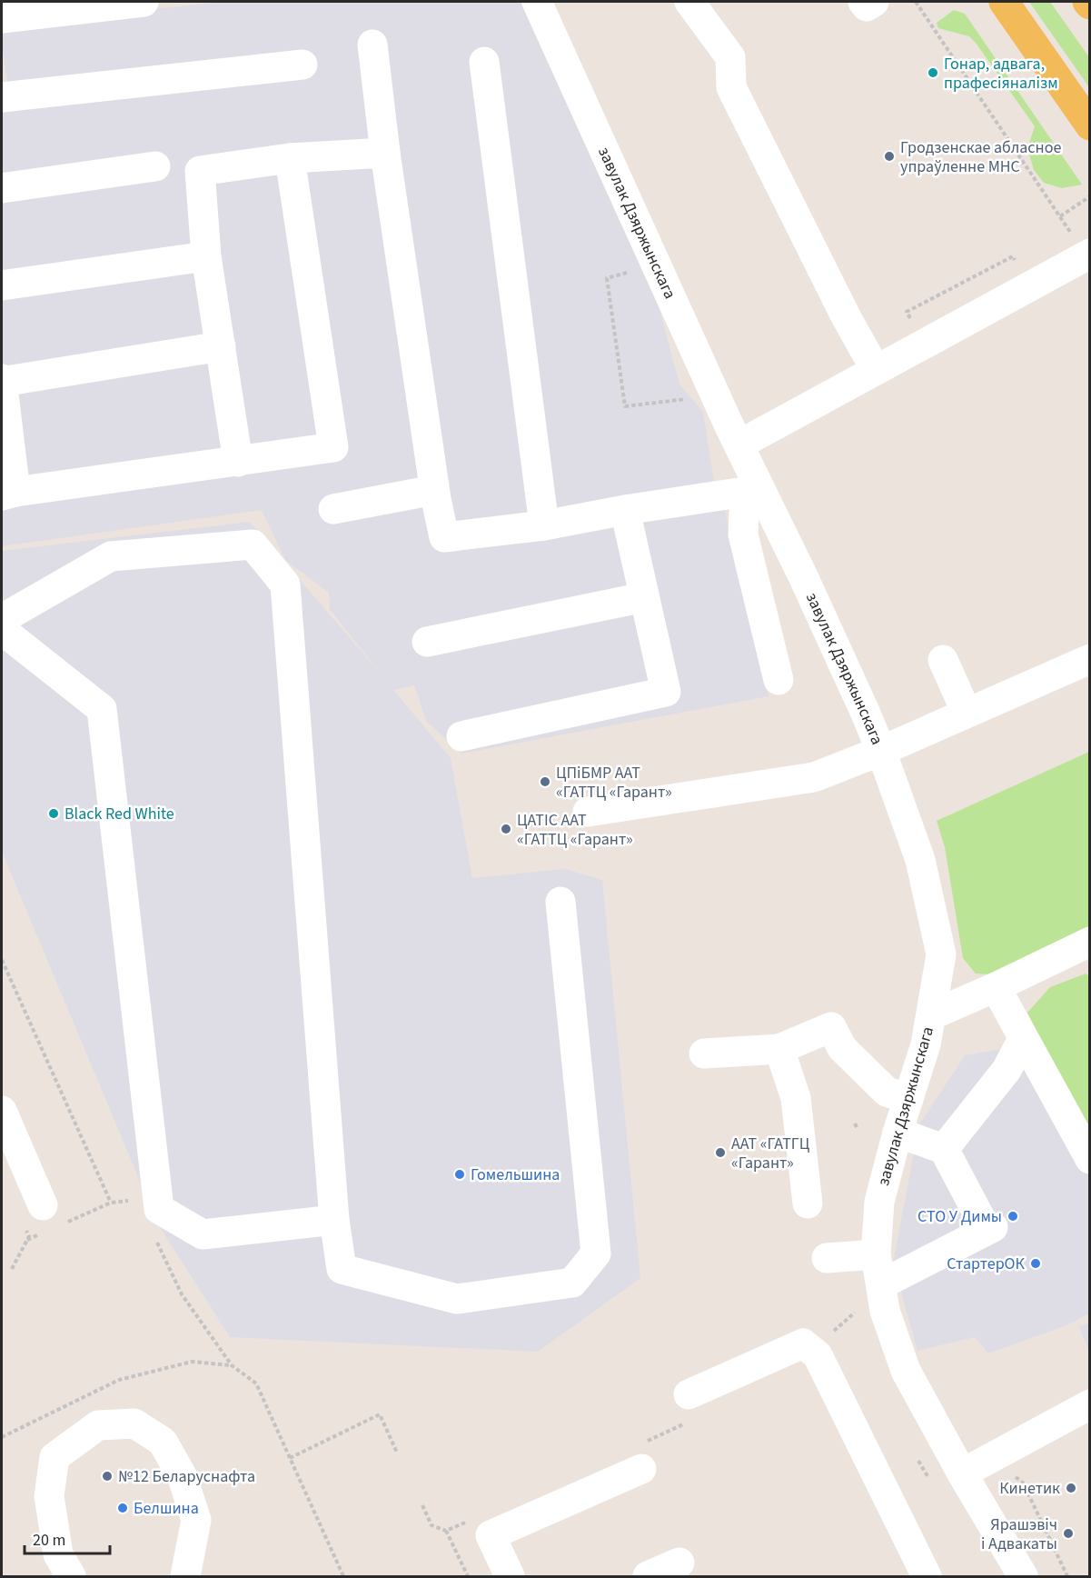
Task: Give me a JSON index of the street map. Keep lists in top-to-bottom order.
{
  "streets": {
    "street": ["завулак Дзяржынскага"]
  },
  "places": [
    "Гонар, адвага, прафесіяналізм",
    "Гродзенскае абласное упраўленне МНС",
    "ЦПіБМР ААТ «ГАТТЦ «Гарант»",
    "Black Red White",
    "ЦАТІС ААТ «ГАТТЦ «Гарант»",
    "ААТ «ГАТГЦ «Гарант»",
    "Гомельшина",
    "СТО У Димы",
    "СтартерОК",
    "№12 Беларуснафта",
    "Кинетик",
    "Белшина",
    "Ярашэвіч і Адвакаты"
  ],
  "scale_bar": "20 m"
}
